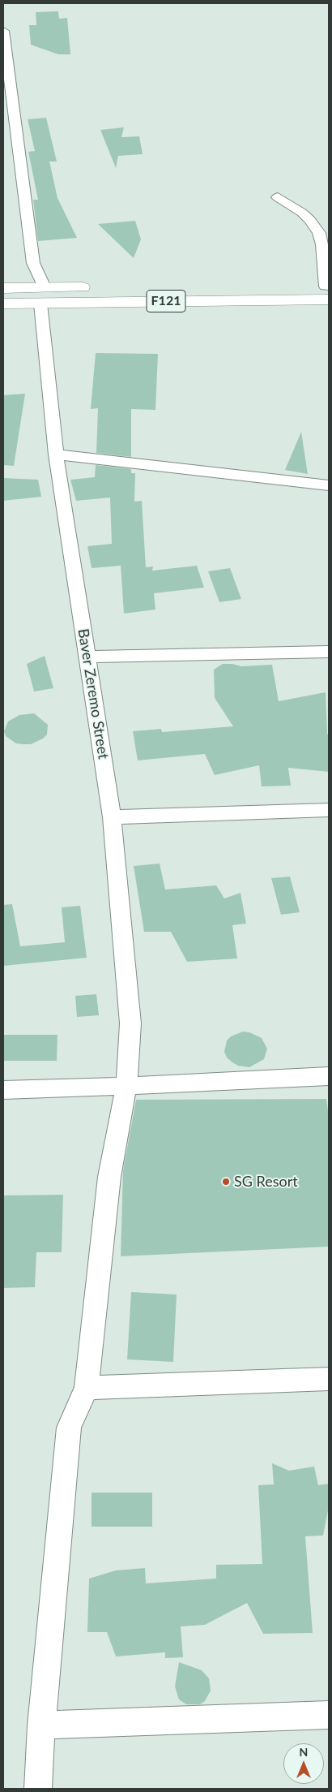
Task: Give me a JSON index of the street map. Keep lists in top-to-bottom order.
{
  "streets": {
    "main road": ["F121"],
    "street": ["Baver Zeremo Street"]
  },
  "crossings": [
    ["F121", "Baver Zeremo Street"]
  ],
  "places": ["SG Resort"],
  "north": "top"
}
